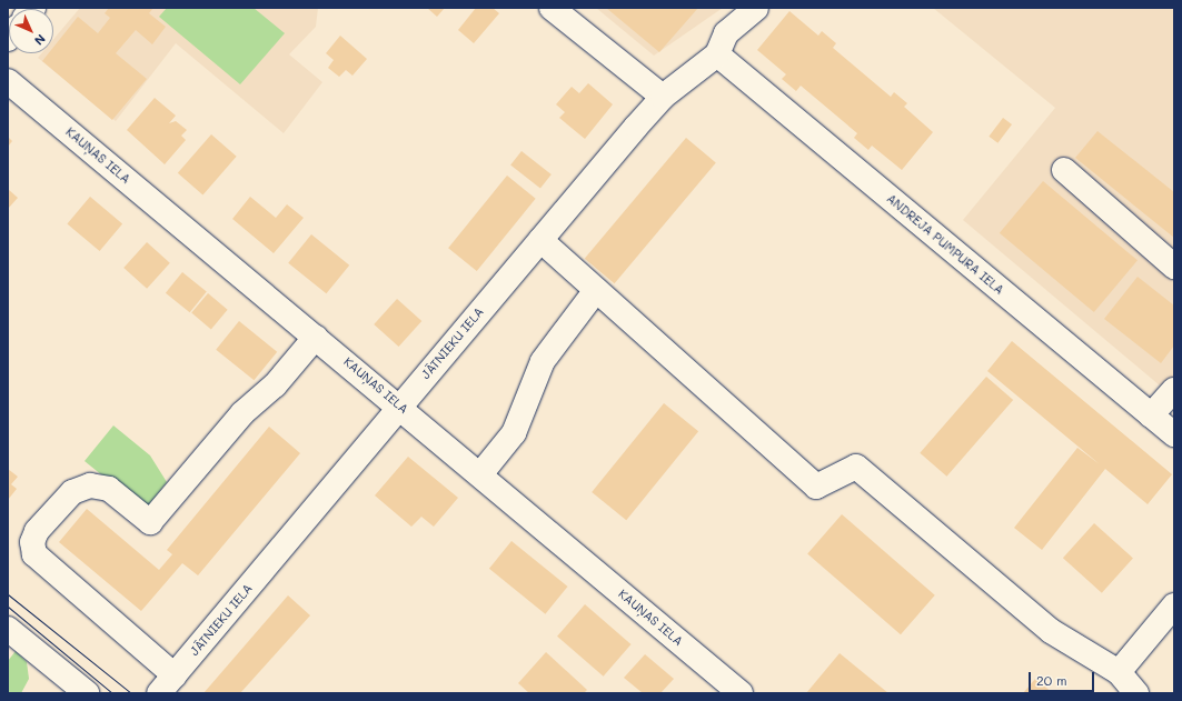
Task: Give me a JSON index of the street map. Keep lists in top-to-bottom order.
{
  "streets": {
    "street": ["KAUŅAS IELA", "ANDREJA PUMPURA IELA", "JĀTNIEKU IELA"]
  },
  "crossings": [
    ["KAUŅAS IELA", "JĀTNIEKU IELA"],
    ["ANDREJA PUMPURA IELA", "JĀTNIEKU IELA"]
  ],
  "scale_bar": "20 m",
  "north": "bottom right"
}
